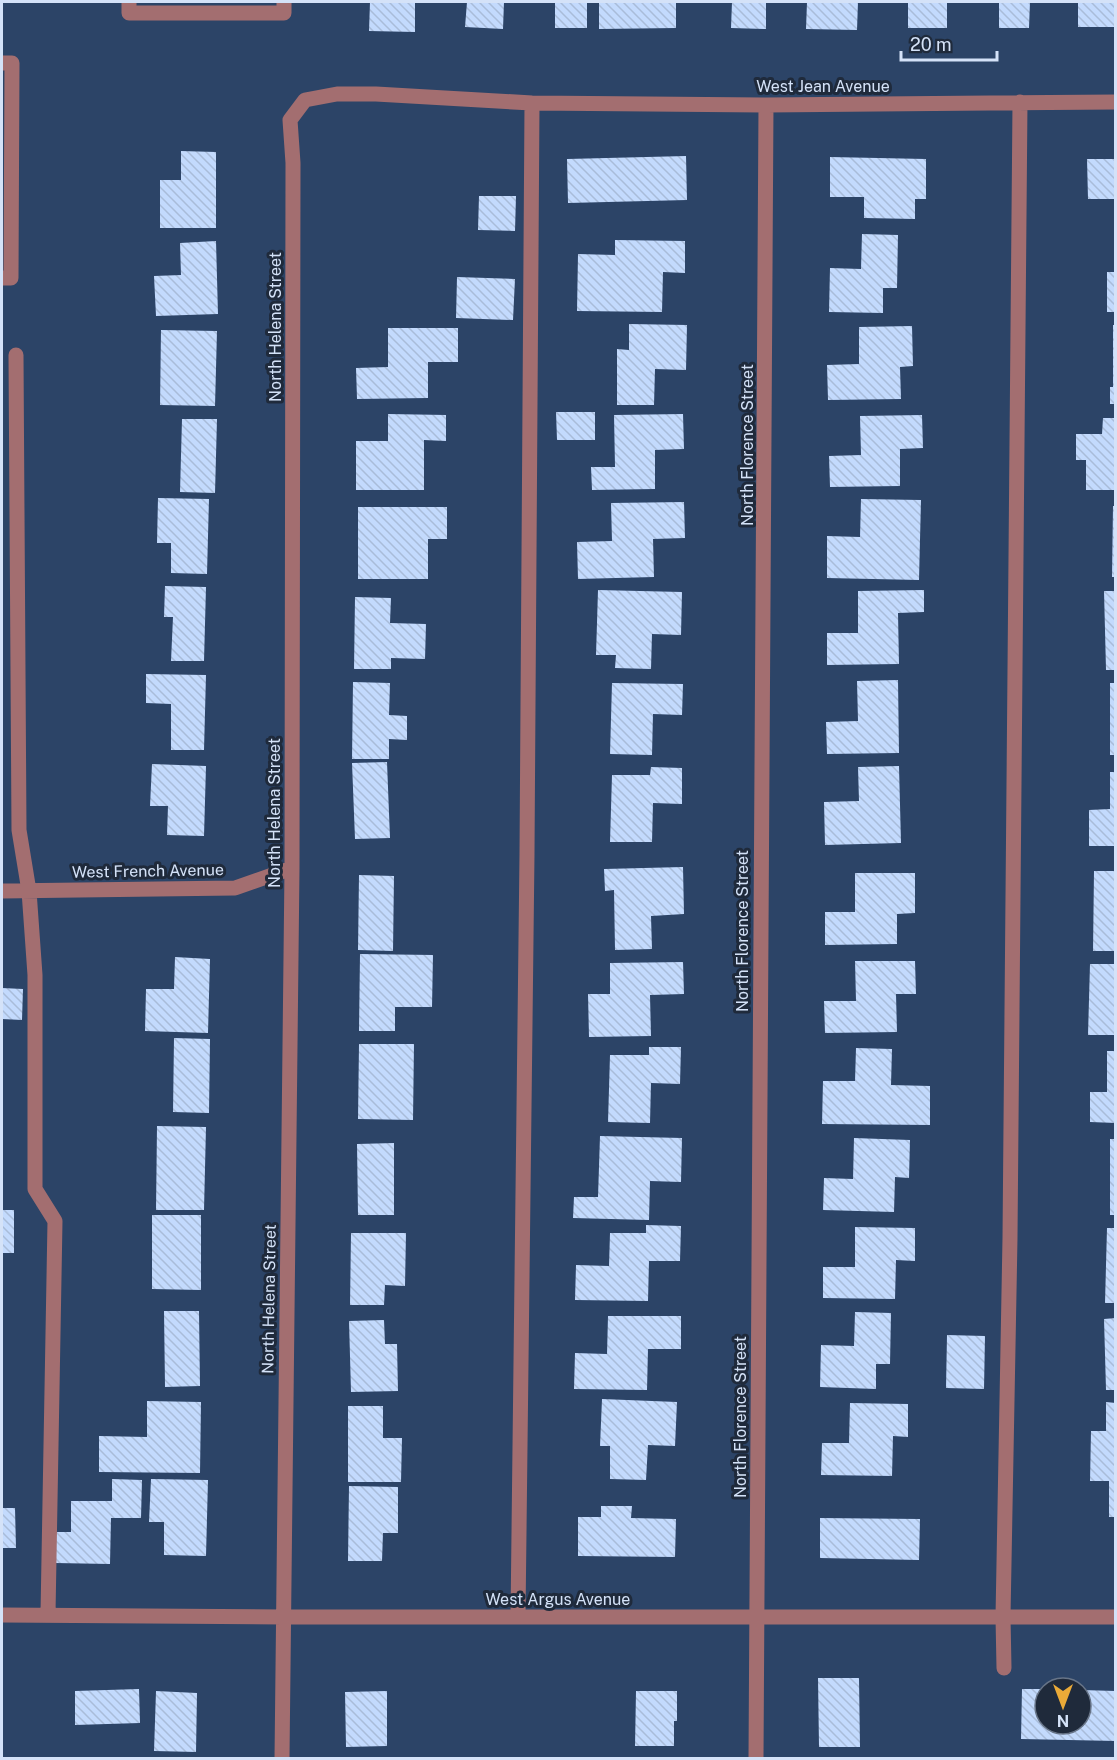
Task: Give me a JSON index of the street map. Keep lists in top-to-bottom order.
{
  "streets": {
    "street": [
      "West Jean Avenue",
      "North Helena Street",
      "North Florence Street",
      "West French Avenue",
      "West Argus Avenue"
    ]
  },
  "crossings": [
    ["West Jean Avenue", "North Helena Street"],
    ["West Jean Avenue", "North Florence Street"],
    ["North Helena Street", "West French Avenue"],
    ["North Helena Street", "West Argus Avenue"],
    ["North Florence Street", "West Argus Avenue"]
  ],
  "scale_bar": "20 m",
  "north": "bottom"
}
